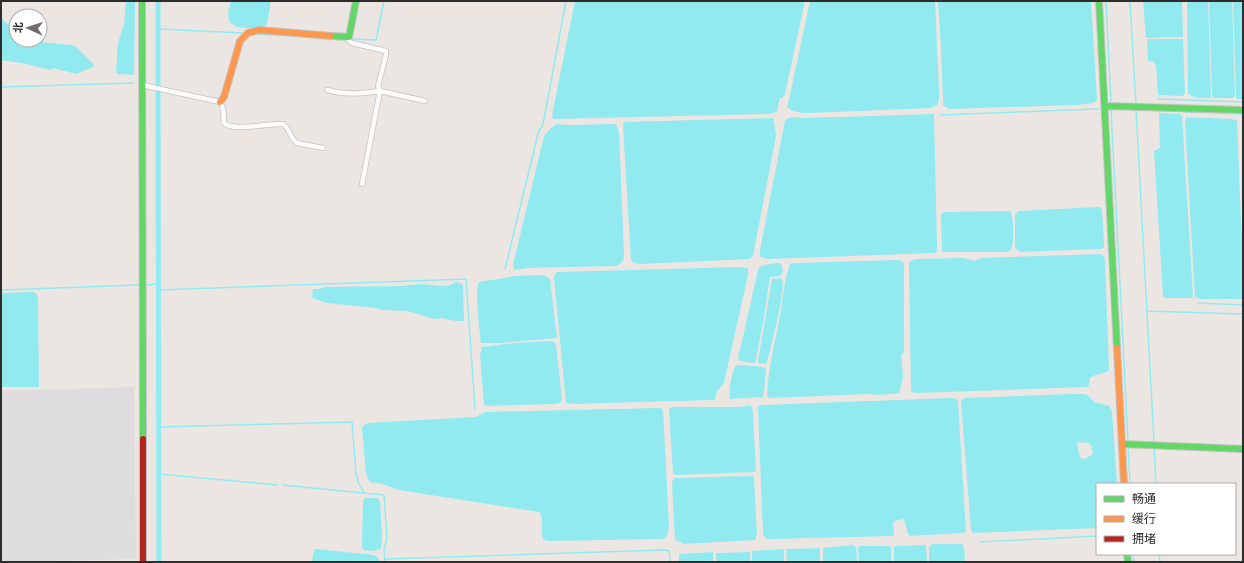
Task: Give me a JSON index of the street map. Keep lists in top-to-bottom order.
{
  "legend": ["畅通", "缓行", "拥堵"],
  "north": "left"
}
